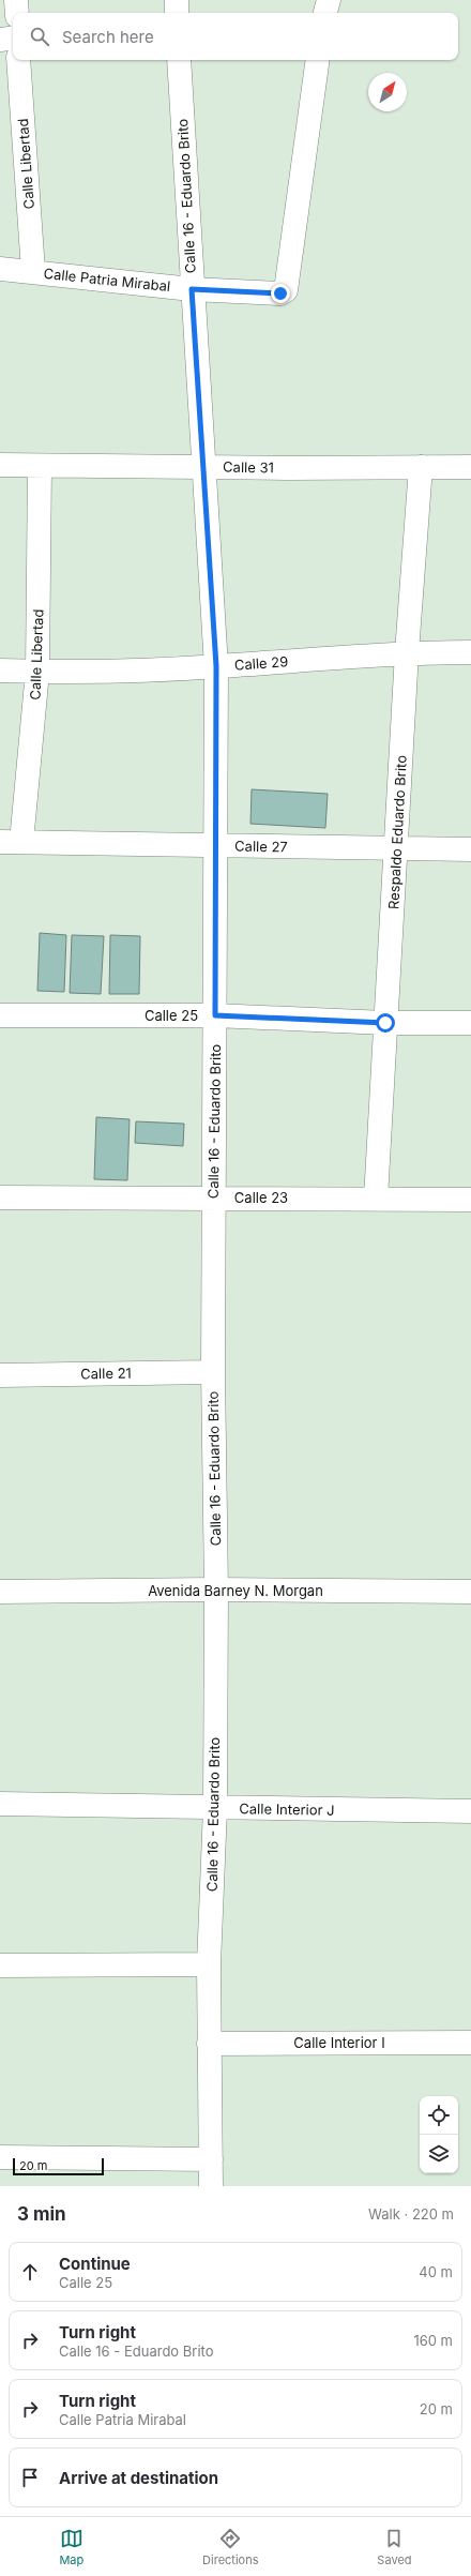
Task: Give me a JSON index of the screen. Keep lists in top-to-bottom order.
{
  "streets": {
    "street": [
      "Calle Libertad",
      "Calle 16 - Eduardo Brito",
      "Calle Patria Mirabal",
      "Calle 31",
      "Calle 29",
      "Respaldo Eduardo Brito",
      "Calle 27",
      "Calle 25",
      "Calle 23",
      "Calle 21",
      "Avenida Barney N. Morgan",
      "Calle Interior J",
      "Calle Interior I"
    ]
  },
  "crossings": [
    ["Calle Libertad", "Calle Patria Mirabal"],
    ["Calle Libertad", "Calle 31"],
    ["Calle Libertad", "Calle 29"],
    ["Calle Libertad", "Calle 27"],
    ["Calle 16 - Eduardo Brito", "Calle Patria Mirabal"],
    ["Calle 16 - Eduardo Brito", "Calle 31"],
    ["Calle 16 - Eduardo Brito", "Calle 29"],
    ["Calle 16 - Eduardo Brito", "Calle 27"],
    ["Calle 16 - Eduardo Brito", "Calle 25"],
    ["Calle 16 - Eduardo Brito", "Calle 23"],
    ["Calle 16 - Eduardo Brito", "Calle 21"],
    ["Calle 16 - Eduardo Brito", "Avenida Barney N. Morgan"],
    ["Calle 16 - Eduardo Brito", "Calle Interior J"],
    ["Calle 16 - Eduardo Brito", "Calle Interior I"],
    ["Calle 31", "Respaldo Eduardo Brito"],
    ["Calle 29", "Respaldo Eduardo Brito"],
    ["Respaldo Eduardo Brito", "Calle 27"],
    ["Respaldo Eduardo Brito", "Calle 25"],
    ["Respaldo Eduardo Brito", "Calle 23"]
  ],
  "scale_bar": "20 m",
  "north": "top right",
  "page": {
    "search": "Search here",
    "scale": "20 m",
    "heading": ["3 min", "Walk · 220 m"],
    "list": [
      ["Continue", "Calle 25", "40 m"],
      ["Turn right", "Calle 16 - Eduardo Brito", "160 m"],
      ["Turn right", "Calle Patria Mirabal", "20 m"],
      "Arrive at destination"
    ],
    "nav": ["Map", "Directions", "Saved"]
  }
}
